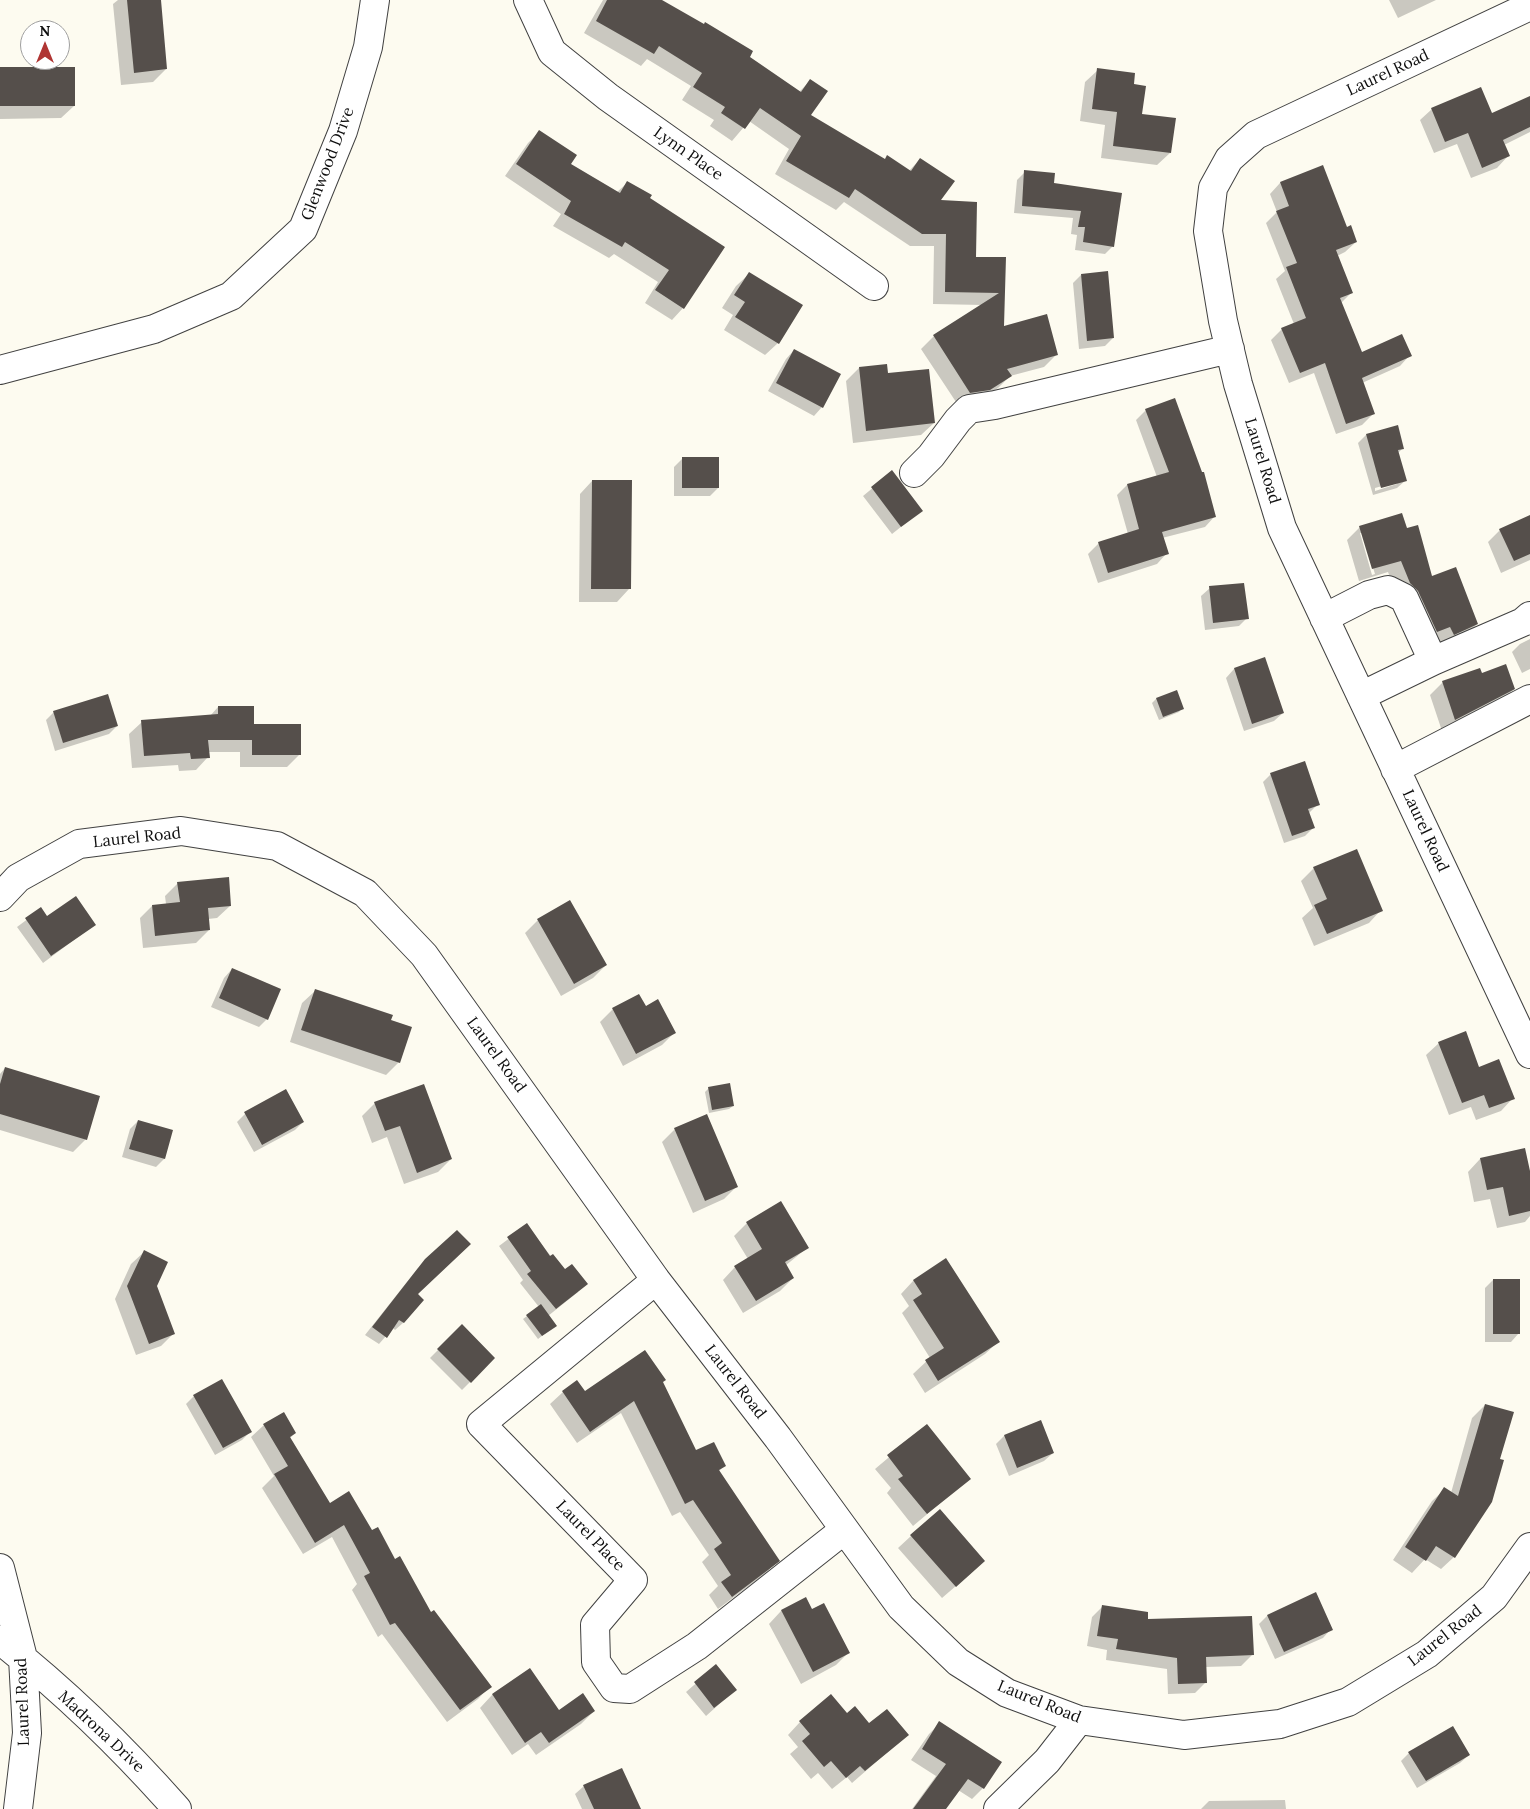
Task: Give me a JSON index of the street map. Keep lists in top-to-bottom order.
{
  "streets": {
    "street": [
      "Laurel Road",
      "Lynn Place",
      "Glenwood Drive",
      "Laurel Place",
      "Madrona Drive"
    ]
  },
  "crossings": [
    ["Laurel Road", "Laurel Place"],
    ["Laurel Road", "Madrona Drive"]
  ],
  "north": "top"
}
